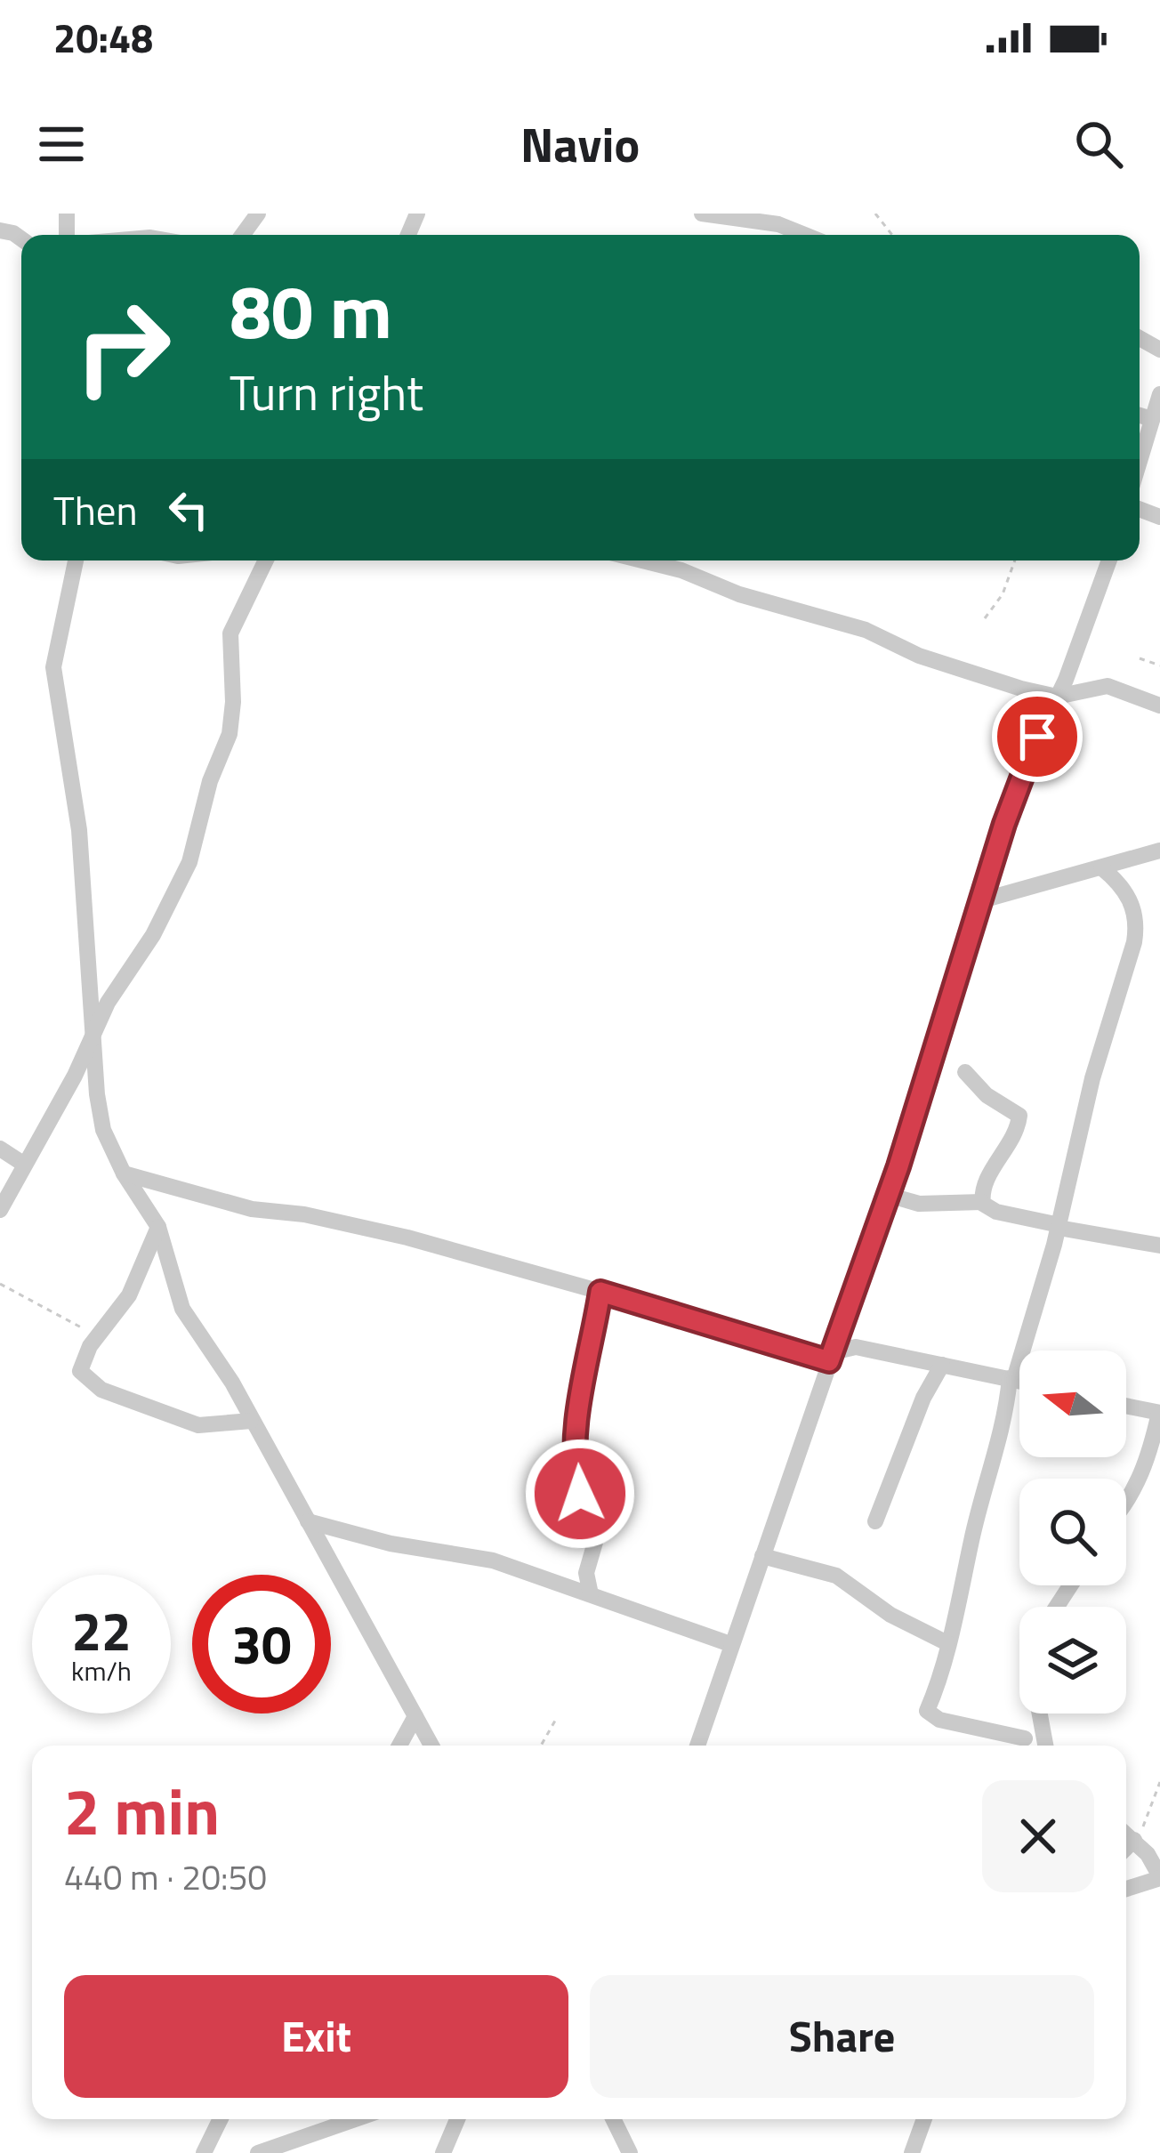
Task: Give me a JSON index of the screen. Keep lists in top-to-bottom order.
{
  "north": "left",
  "page": {
    "status": "20:48",
    "header": "Navio",
    "turn": ["80 m", "Turn right"],
    "then": "Then",
    "speed": "22 km/h",
    "limit": "30",
    "heading": ["2 min", "440 m · 20:50"],
    "buttons": ["Exit", "Share"]
  }
}
